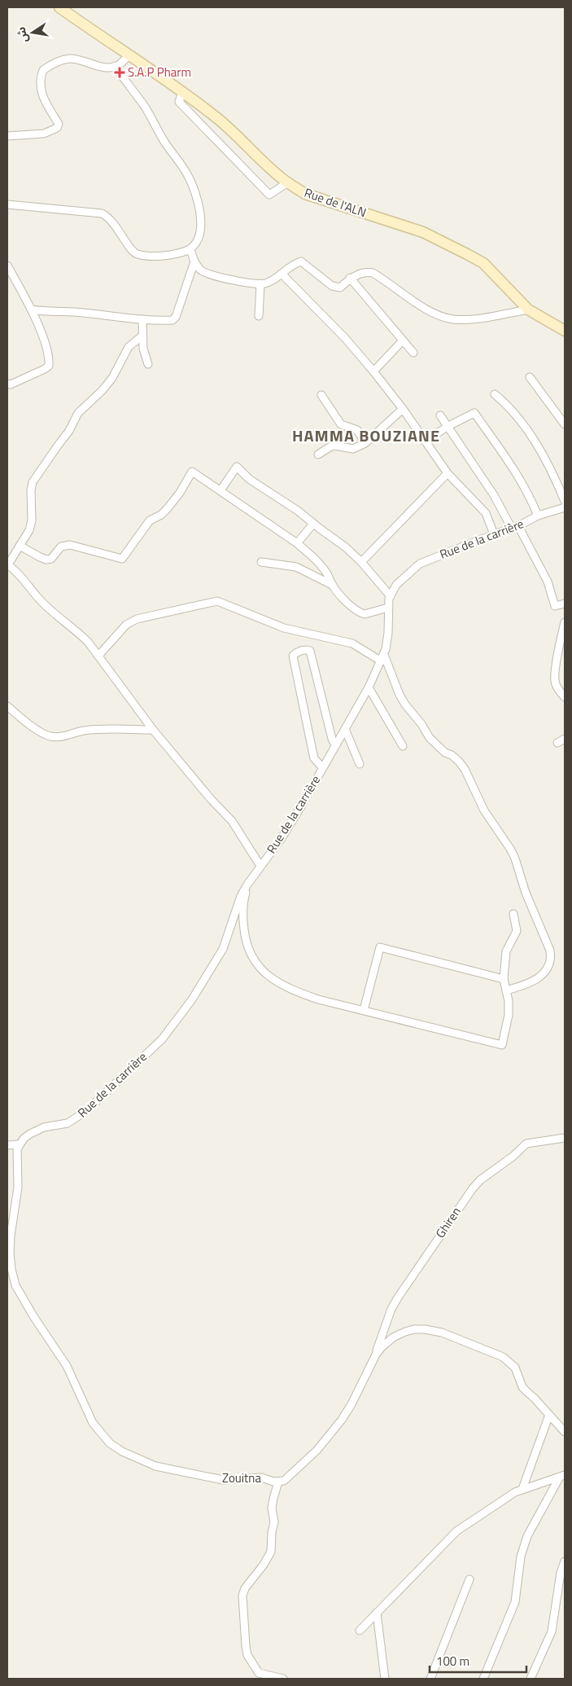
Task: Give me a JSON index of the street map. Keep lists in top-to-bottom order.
{
  "streets": {
    "main road": ["Rue de l'ALN"],
    "street": ["Rue de la carrière", "Ghiren", "Zouitna"]
  },
  "crossings": [
    ["Rue de la carrière", "Zouitna"],
    ["Ghiren", "Zouitna"]
  ],
  "districts": ["HAMMA BOUZIANE"],
  "places": {
    "health": ["S.A.P Pharm"]
  },
  "scale_bar": "100 m",
  "north": "left"
}
